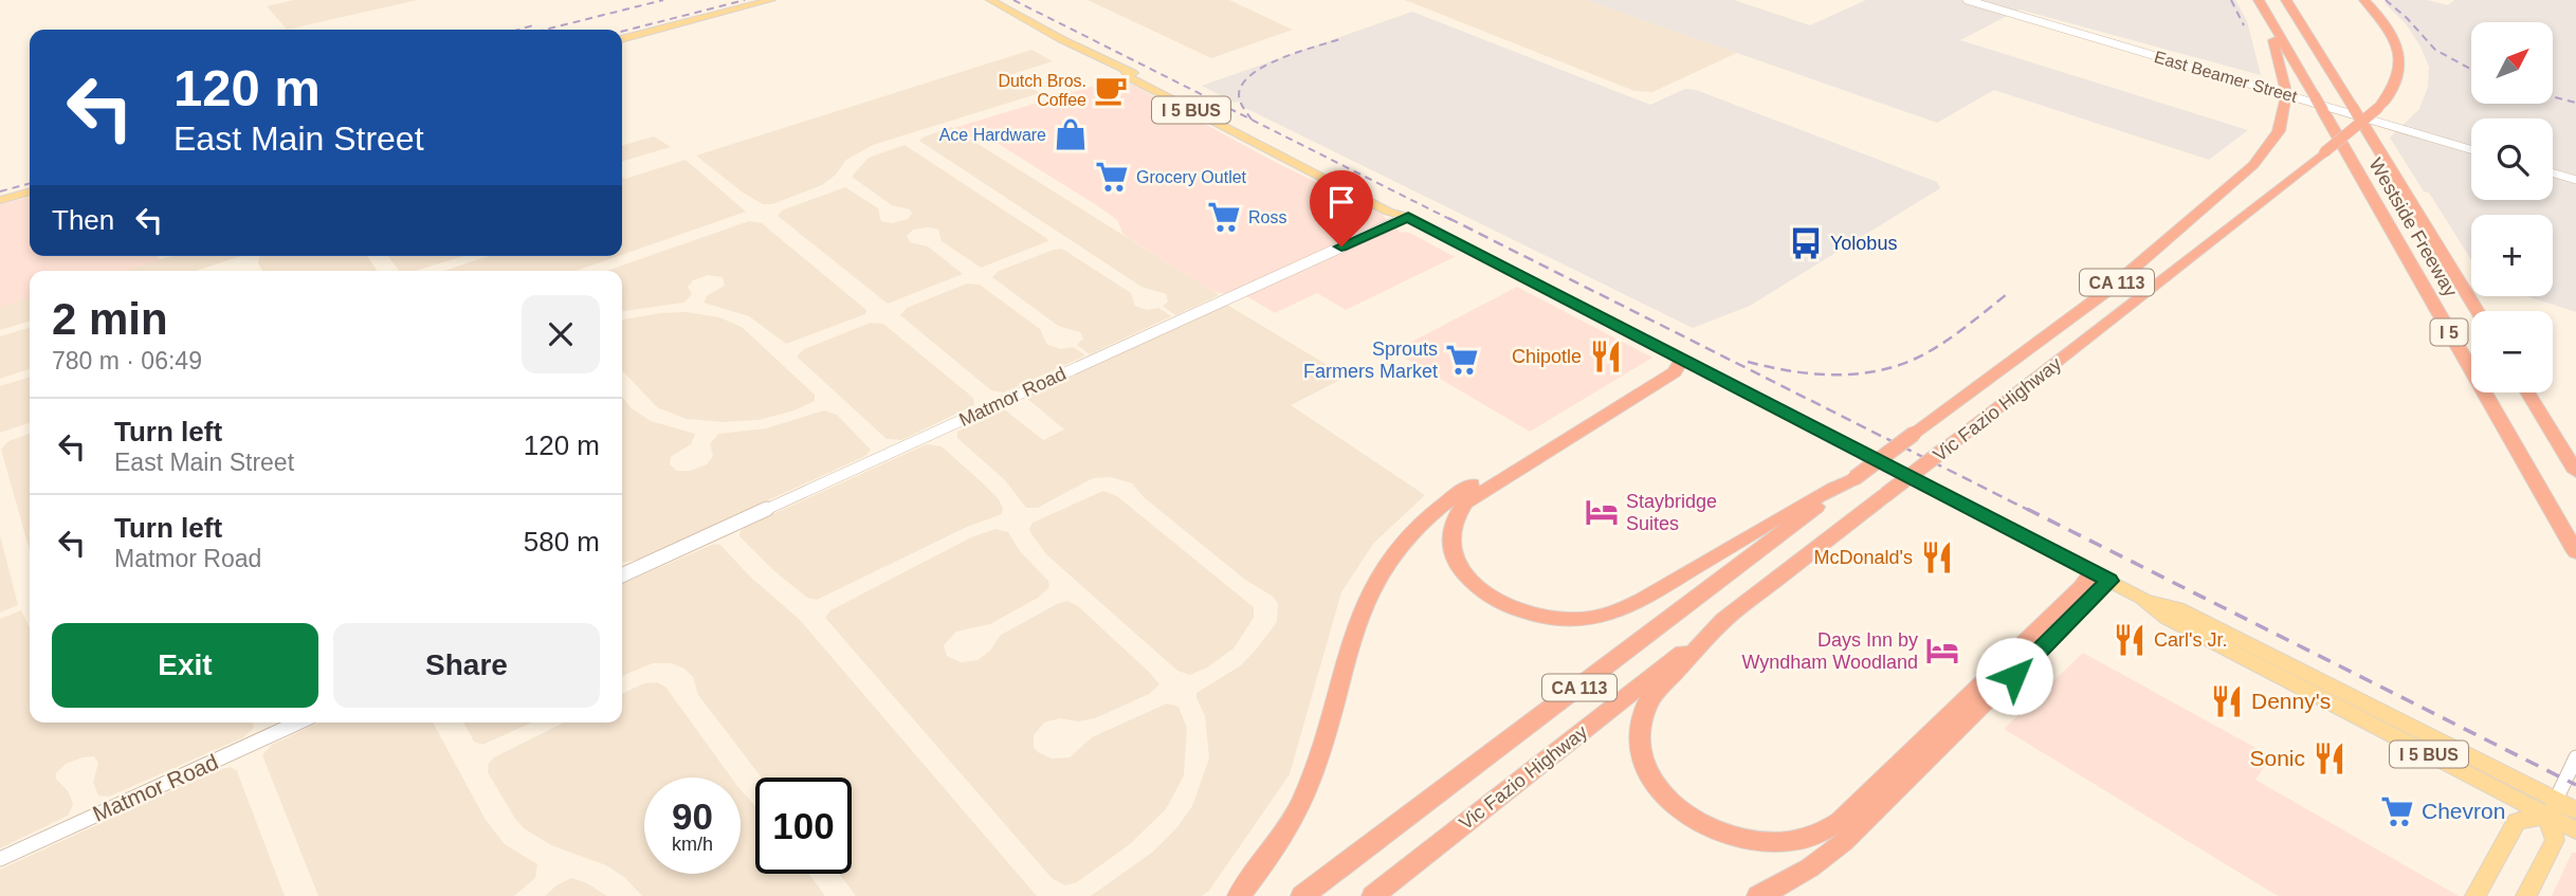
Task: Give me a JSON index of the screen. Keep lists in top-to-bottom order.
{
  "streets": {
    "highway": [
      "Westside Freeway",
      "CA 113",
      "I 5",
      "Vic Fazio Highway"
    ],
    "main road": ["I 5 BUS"],
    "street": ["East Beamer Street", "Matmor Road"]
  },
  "crossings": [
    ["I 5 BUS", "Matmor Road"],
    ["Westside Freeway", "Vic Fazio Highway"]
  ],
  "places": {
    "cafe": ["Dutch Bros. Coffee"],
    "shop": ["Ace Hardware"],
    "supermarket": [
      "Grocery Outlet",
      "Ross",
      "Sprouts Farmers Market",
      "Chevron"
    ],
    "bus stop": ["Yolobus"],
    "restaurant": [
      "Chipotle",
      "McDonald's",
      "Carl's Jr.",
      "Denny's",
      "Sonic"
    ],
    "hotel": ["Staybridge Suites", "Days Inn by Wyndham Woodland"]
  },
  "north": "top right",
  "page": {
    "map_buttons": ["+", "−"],
    "turn": ["120 m", "East Main Street"],
    "then": "Then",
    "heading": ["2 min", "780 m · 06:49"],
    "list": [
      {
        "name": "Turn left",
        "note": "East Main Street",
        "value": "120 m"
      },
      {
        "name": "Turn left",
        "note": "Matmor Road",
        "value": "580 m"
      }
    ],
    "buttons": ["Exit", "Share"],
    "speed": "90 km/h",
    "limit": "100"
  }
}
